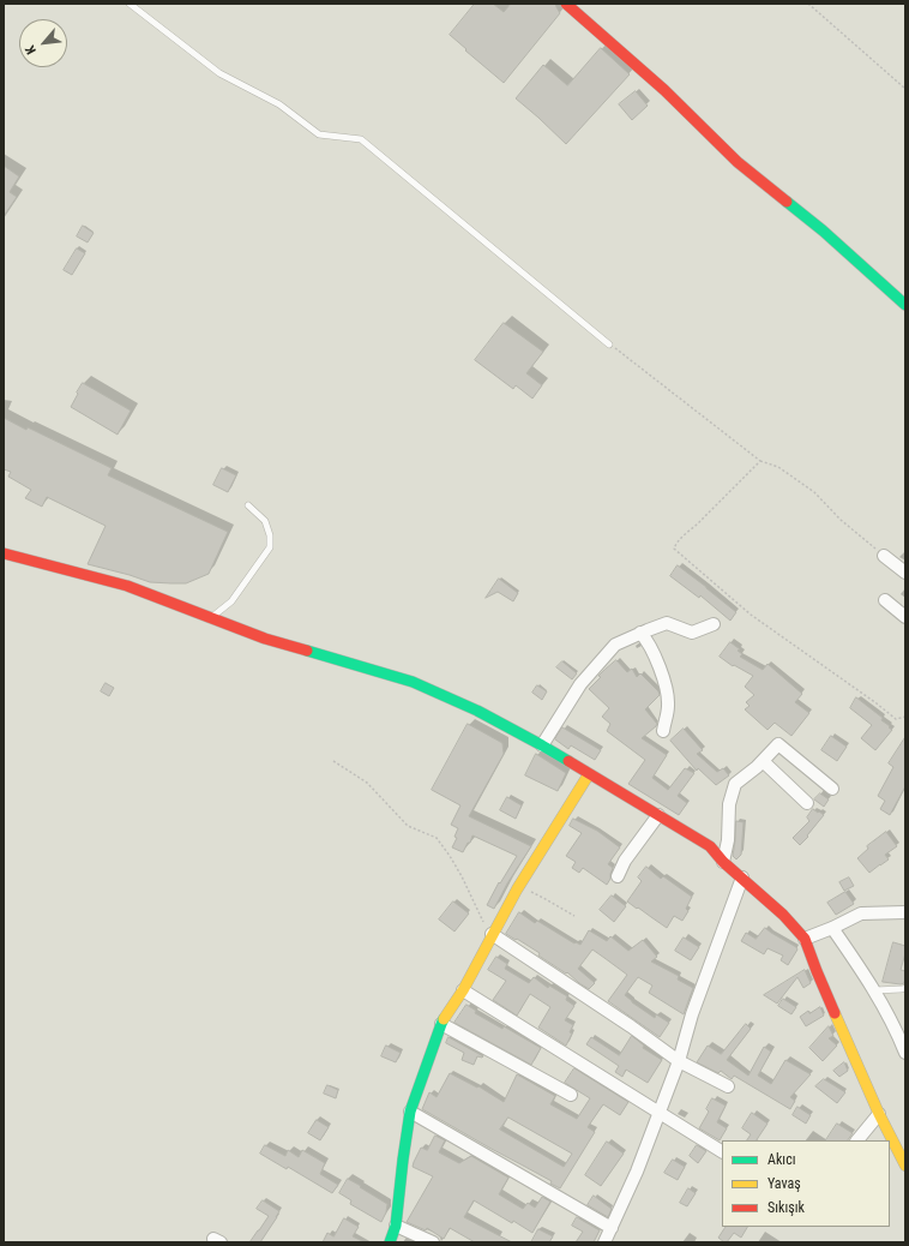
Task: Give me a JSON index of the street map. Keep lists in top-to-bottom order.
{
  "legend": ["Akıcı", "Yavaş", "Sıkışık"],
  "north": "bottom left"
}
